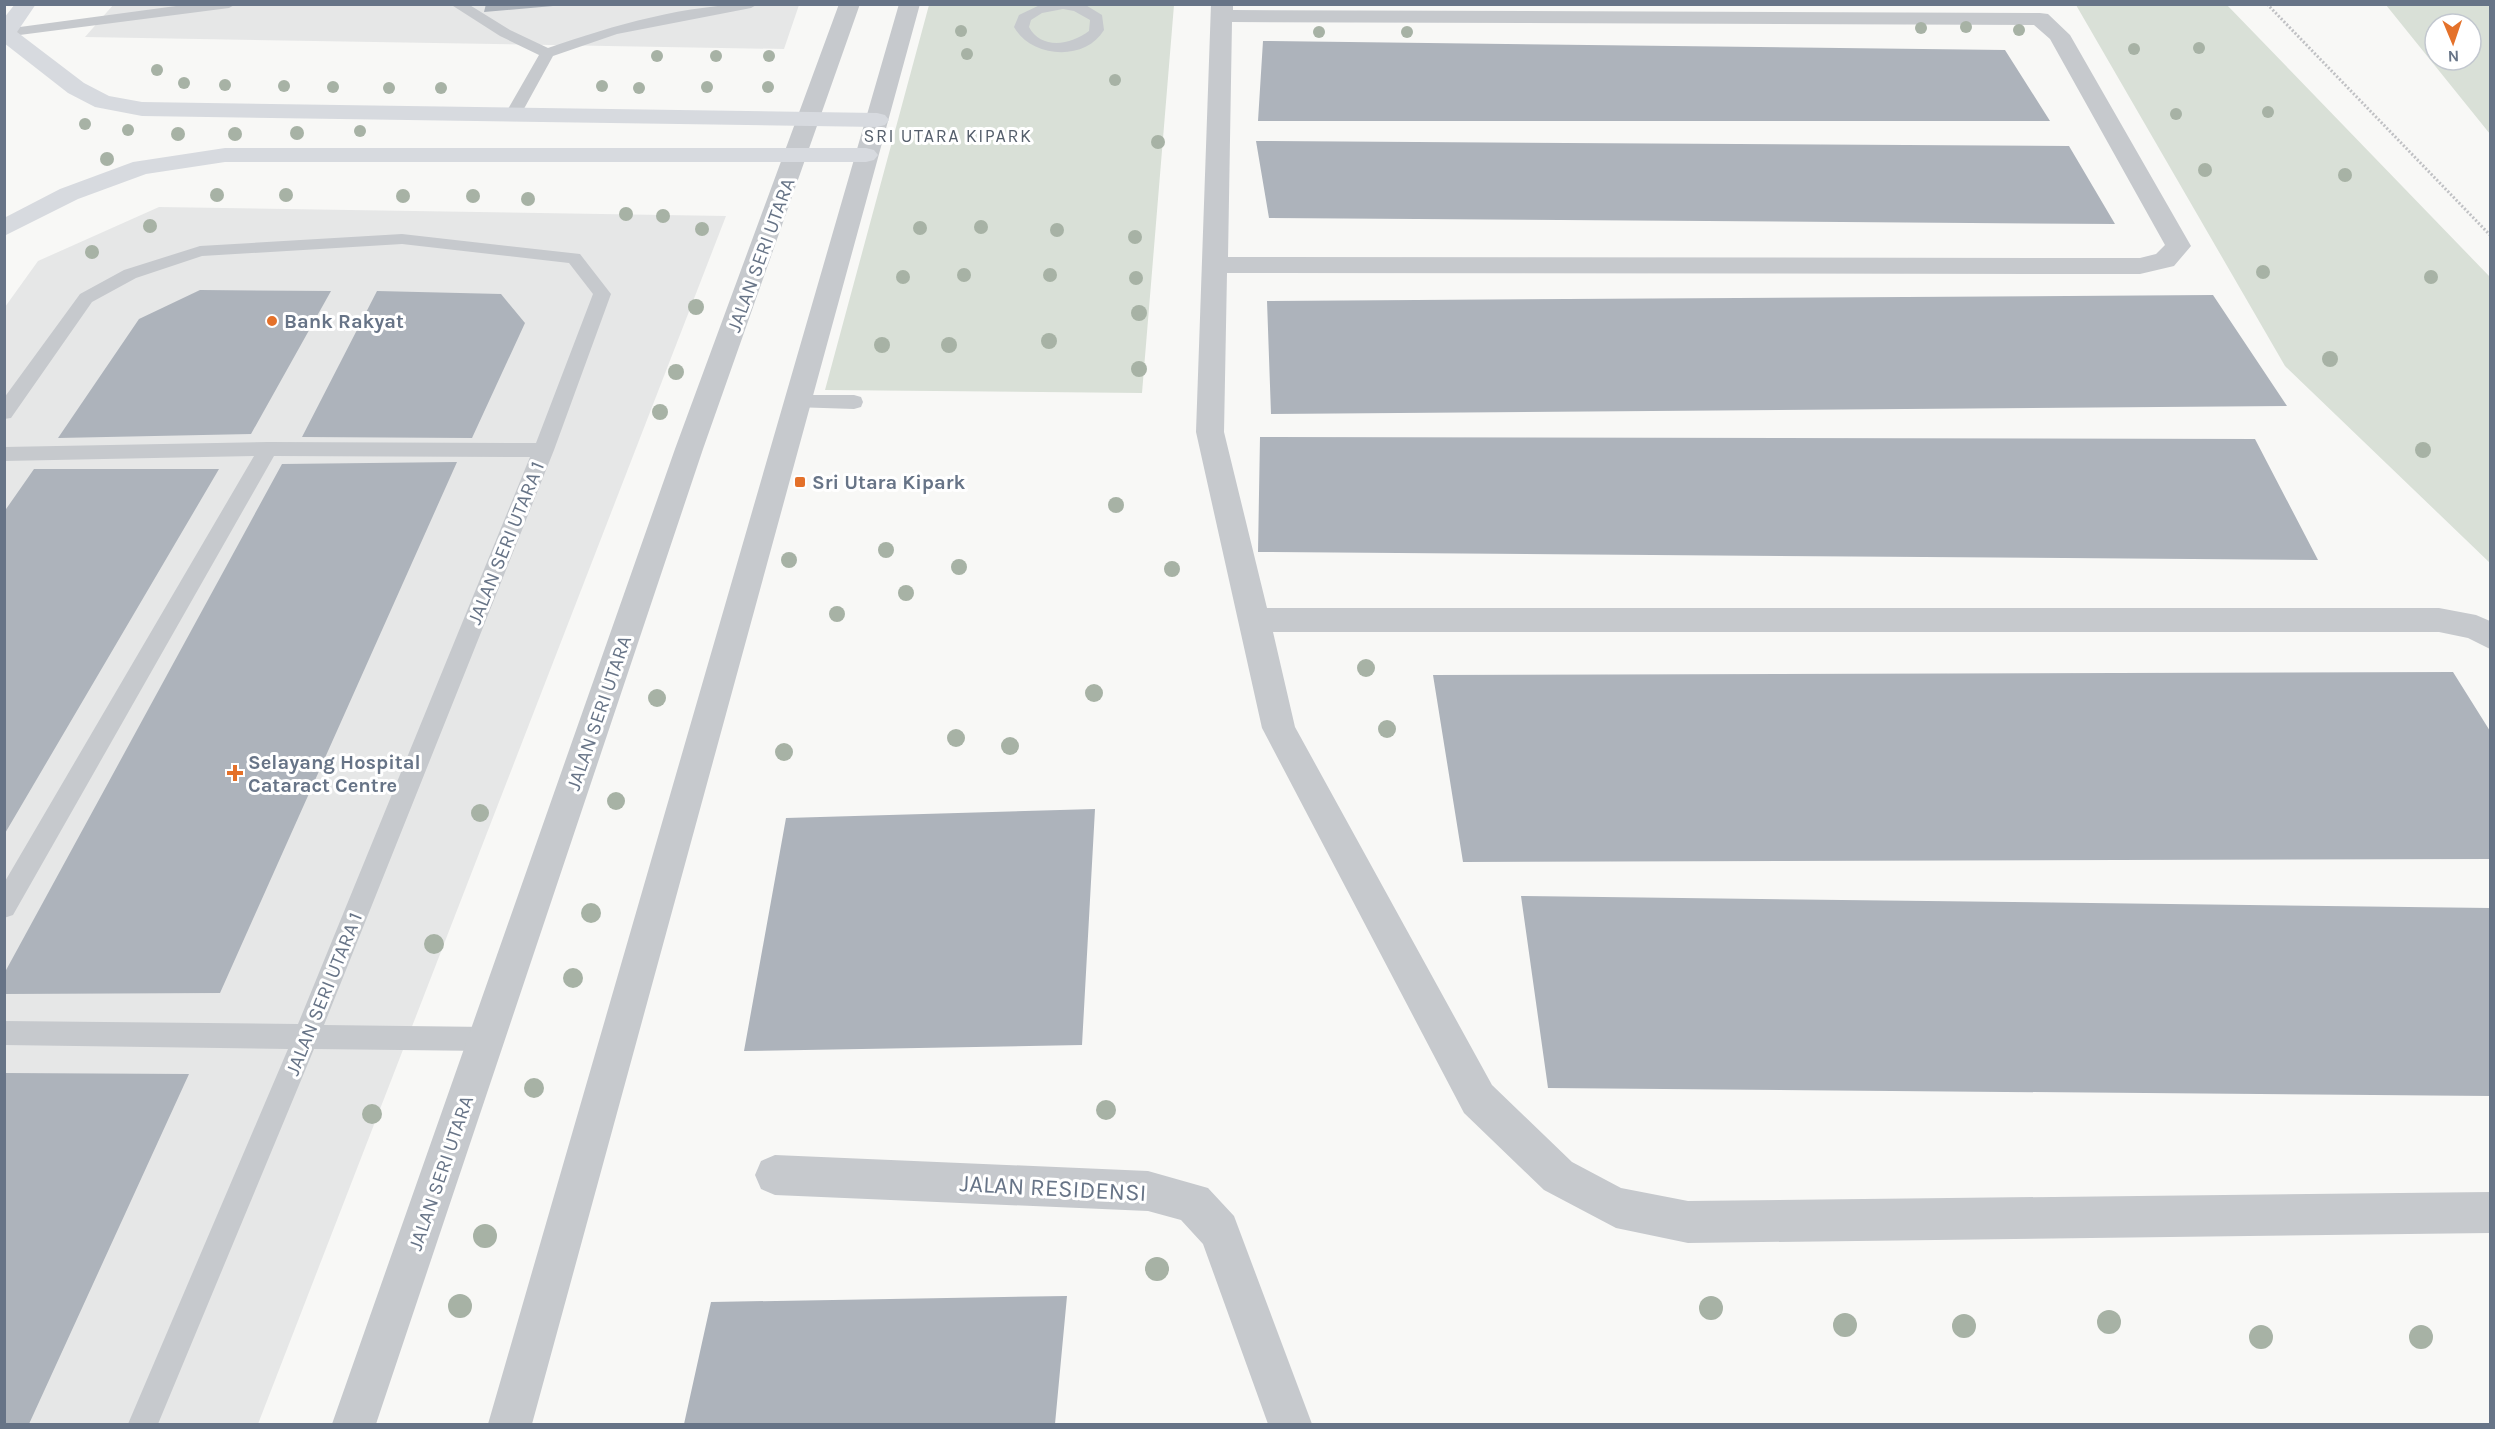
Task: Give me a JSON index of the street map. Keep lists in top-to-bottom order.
{
  "streets": {
    "street": ["JALAN SERI UTARA", "JALAN RESIDENSI"],
    "lane": ["JALAN SERI UTARA 1"]
  },
  "districts": ["SRI UTARA KIPARK"],
  "places": {
    "other": ["Bank Rakyat"],
    "transit": ["Sri Utara Kipark"],
    "health": ["Selayang Hospital Cataract Centre"]
  },
  "north": "bottom"
}
